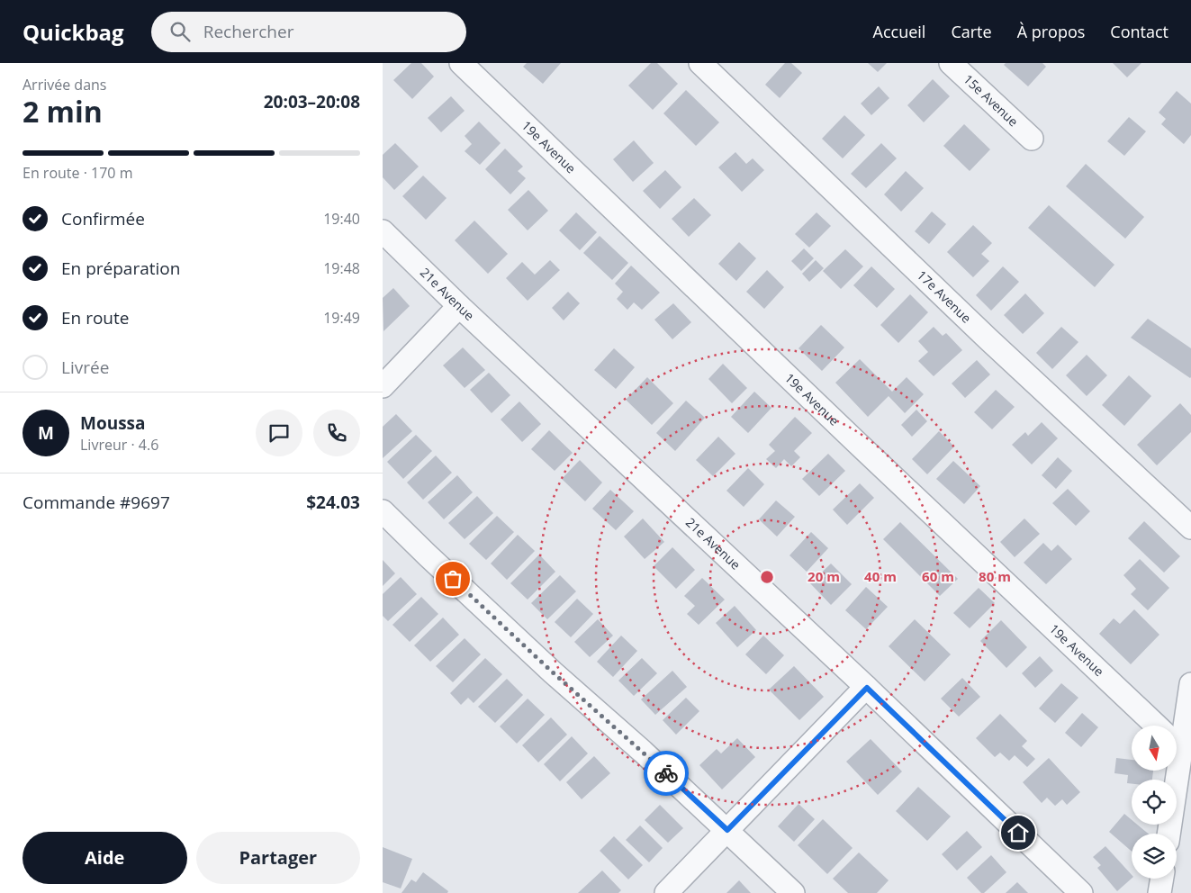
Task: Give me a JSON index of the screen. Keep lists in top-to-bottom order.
{
  "streets": {
    "street": [
      "15e Avenue",
      "19e Avenue",
      "21e Avenue",
      "17e Avenue"
    ]
  },
  "north": "bottom",
  "page": {
    "header": "Quickbag",
    "search": "Rechercher",
    "nav": [
      "Accueil",
      "Carte",
      "À propos",
      "Contact"
    ],
    "heading": ["2 min", "Arrivée dans", "20:03–20:08"],
    "panel": [
      "Moussa",
      "Livreur · 4.6",
      "Commande #9697",
      "$24.03"
    ],
    "bar": "En route · 170 m",
    "list": [
      ["Confirmée", "19:40"],
      ["En préparation", "19:48"],
      ["En route", "19:49"],
      "Livrée"
    ],
    "round": "M",
    "buttons": ["Aide", "Partager"]
  },
  "rings": [
    "20 m",
    "40 m",
    "60 m",
    "80 m"
  ]
}
